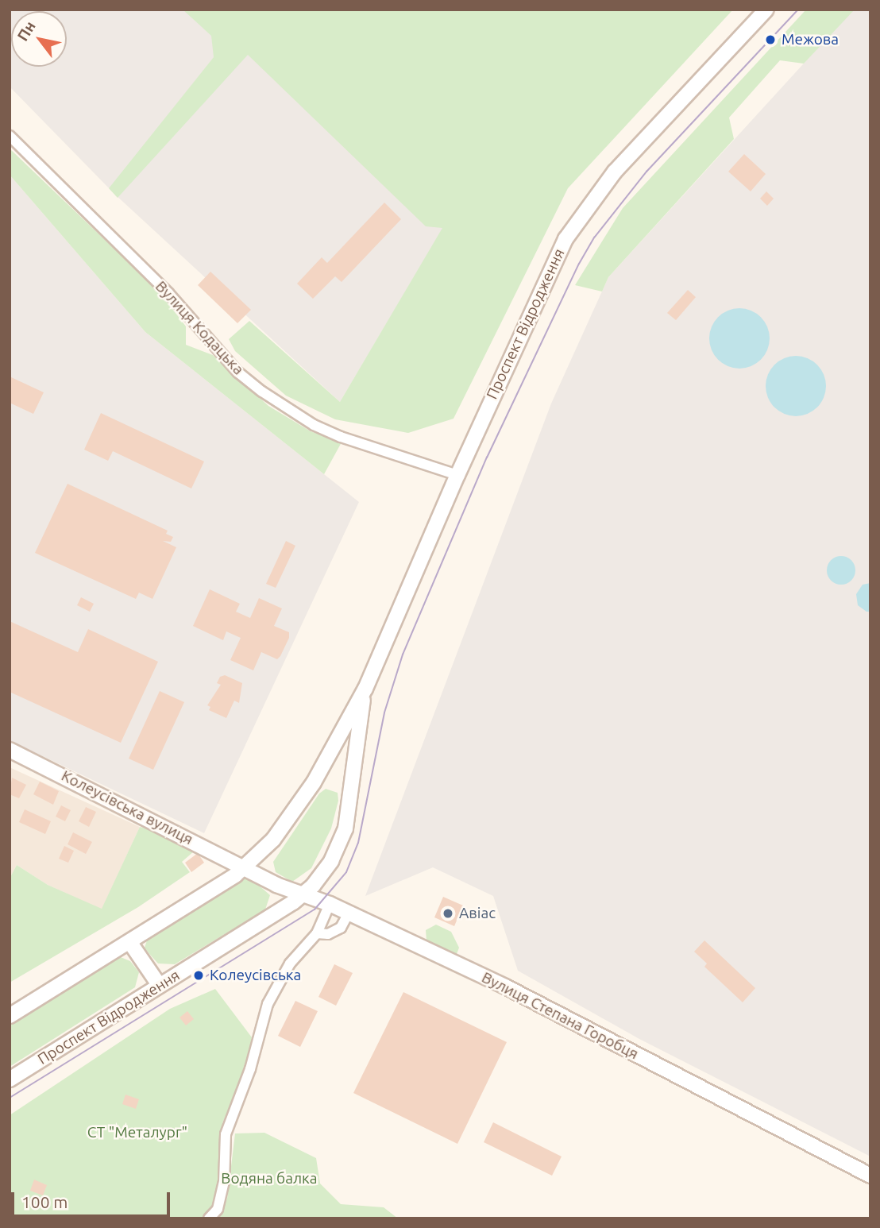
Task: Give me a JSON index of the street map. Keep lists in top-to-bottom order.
{
  "streets": {
    "street": [
      "Проспект Відродження",
      "Вулиця Кодацька",
      "Колеусівська вулиця",
      "Вулиця Степана Горобця"
    ]
  },
  "crossings": [
    ["Проспект Відродження", "Вулиця Кодацька"],
    ["Проспект Відродження", "Колеусівська вулиця"],
    ["Проспект Відродження", "Вулиця Степана Горобця"],
    ["Колеусівська вулиця", "Вулиця Степана Горобця"]
  ],
  "parks": ["СТ \"Металург\"", "Водяна балка"],
  "places": ["Межова", "Авіас", "Колеусівська"],
  "scale_bar": "100 m",
  "north": "top left"
}
